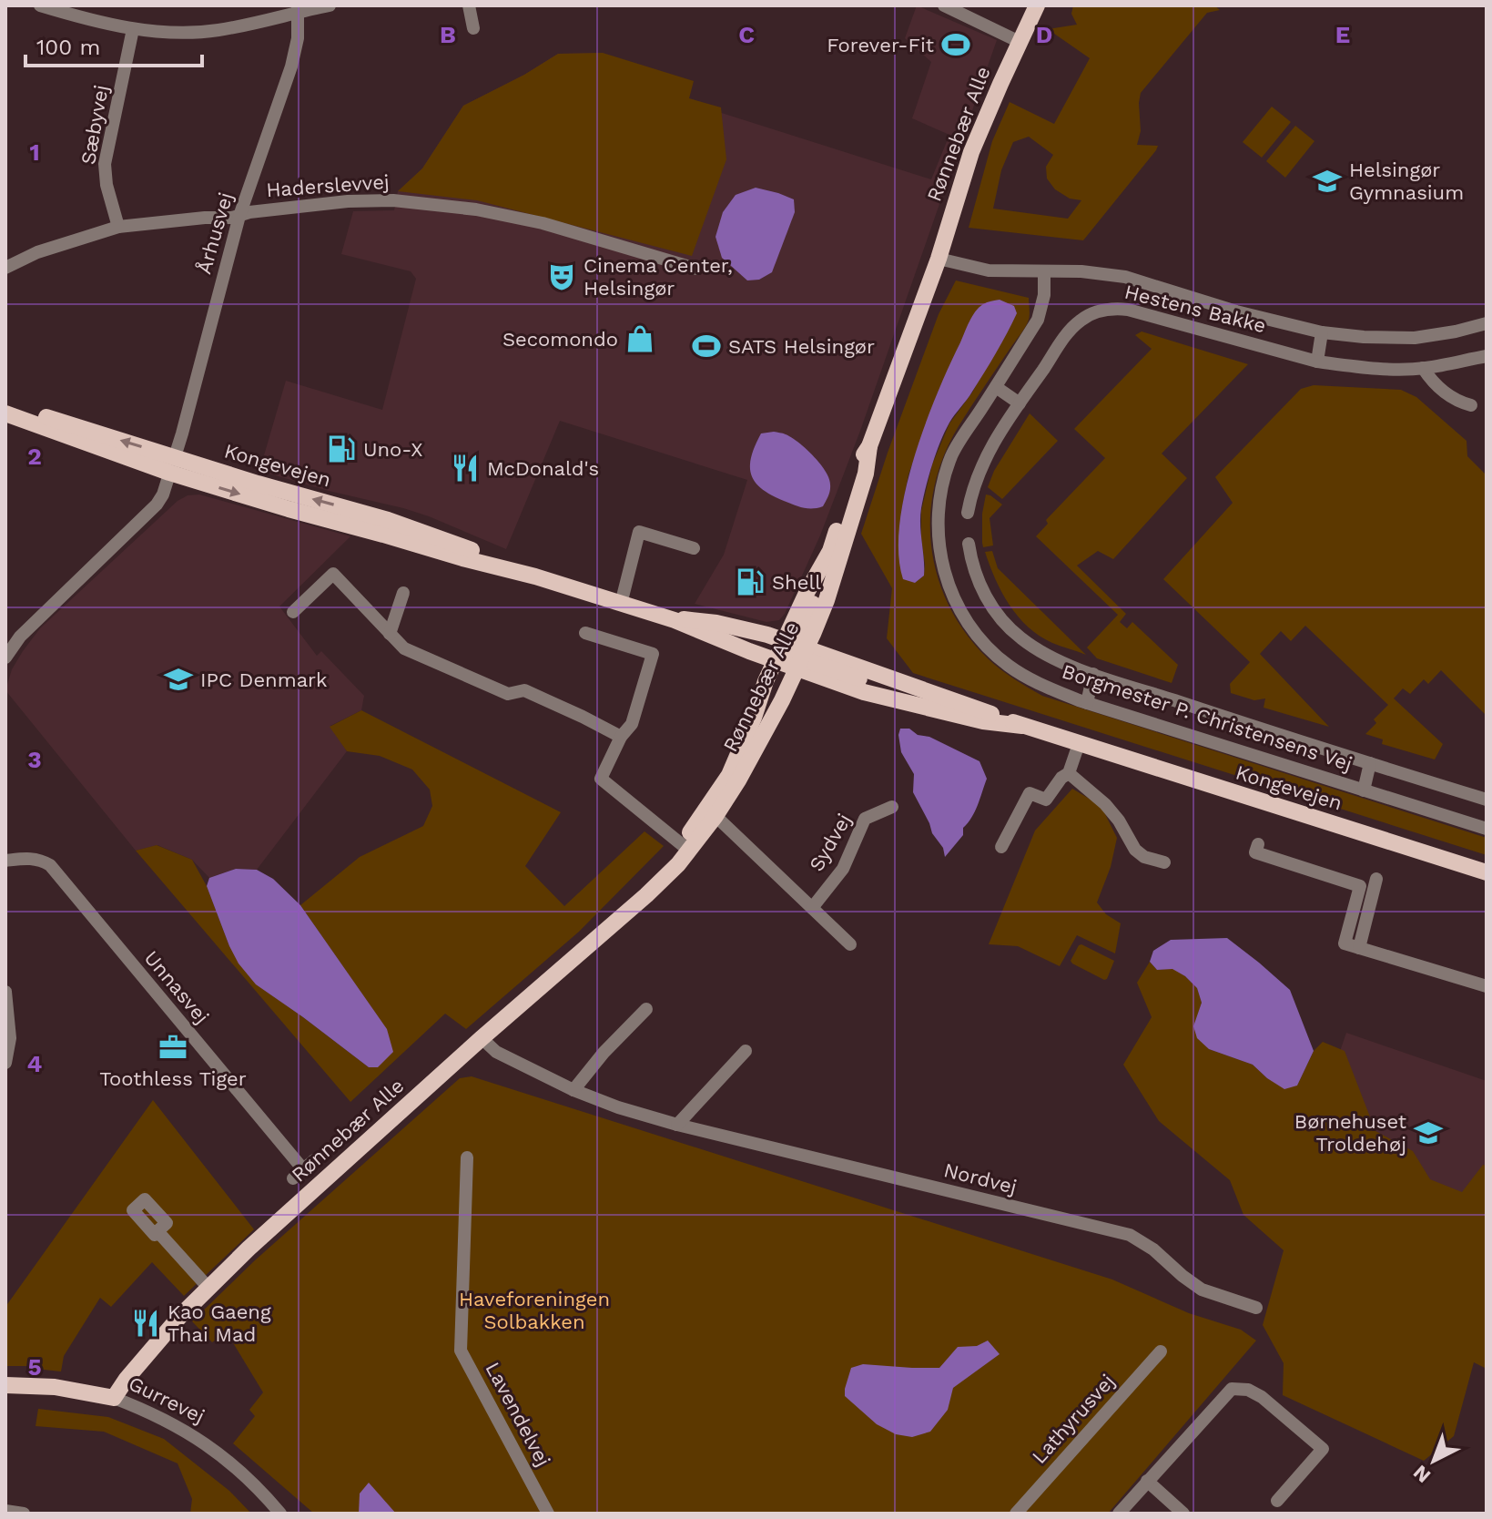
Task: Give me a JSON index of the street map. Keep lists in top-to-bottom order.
{
  "streets": {
    "main road": ["Rønnebær Alle", "Kongevejen", "Gurrevej"],
    "street": [
      "Sæbyvej",
      "Haderslevvej",
      "Århusvej",
      "Hestens Bakke",
      "Borgmester P. Christensens Vej",
      "Sydvej",
      "Unnasvej",
      "Nordvej",
      "Lavendelvej",
      "Lathyrusvej"
    ]
  },
  "crossings": [
    ["Sæbyvej", "Haderslevvej"],
    ["Rønnebær Alle", "Kongevejen"],
    ["Rønnebær Alle", "Sydvej"],
    ["Rønnebær Alle", "Nordvej"],
    ["Rønnebær Alle", "Gurrevej"],
    ["Haderslevvej", "Århusvej"],
    ["Århusvej", "Kongevejen"]
  ],
  "parks": ["Haveforeningen Solbakken"],
  "places": {
    "sports": ["Forever-Fit", "SATS Helsingør"],
    "school or university": ["Helsingør Gymnasium", "IPC Denmark", "Børnehuset Troldehøj"],
    "theatre": ["Cinema Center, Helsingør"],
    "shop": ["Secomondo"],
    "fuel station": ["Uno-X", "Shell"],
    "restaurant": ["McDonald's", "Kao Gaeng Thai Mad"],
    "office": ["Toothless Tiger"]
  },
  "scale_bar": "100 m",
  "north": "bottom left",
  "grid": {
    "columns": [
      "B",
      "C",
      "D",
      "E"
    ],
    "rows": [
      "1",
      "2",
      "3",
      "4",
      "5"
    ]
  }
}
